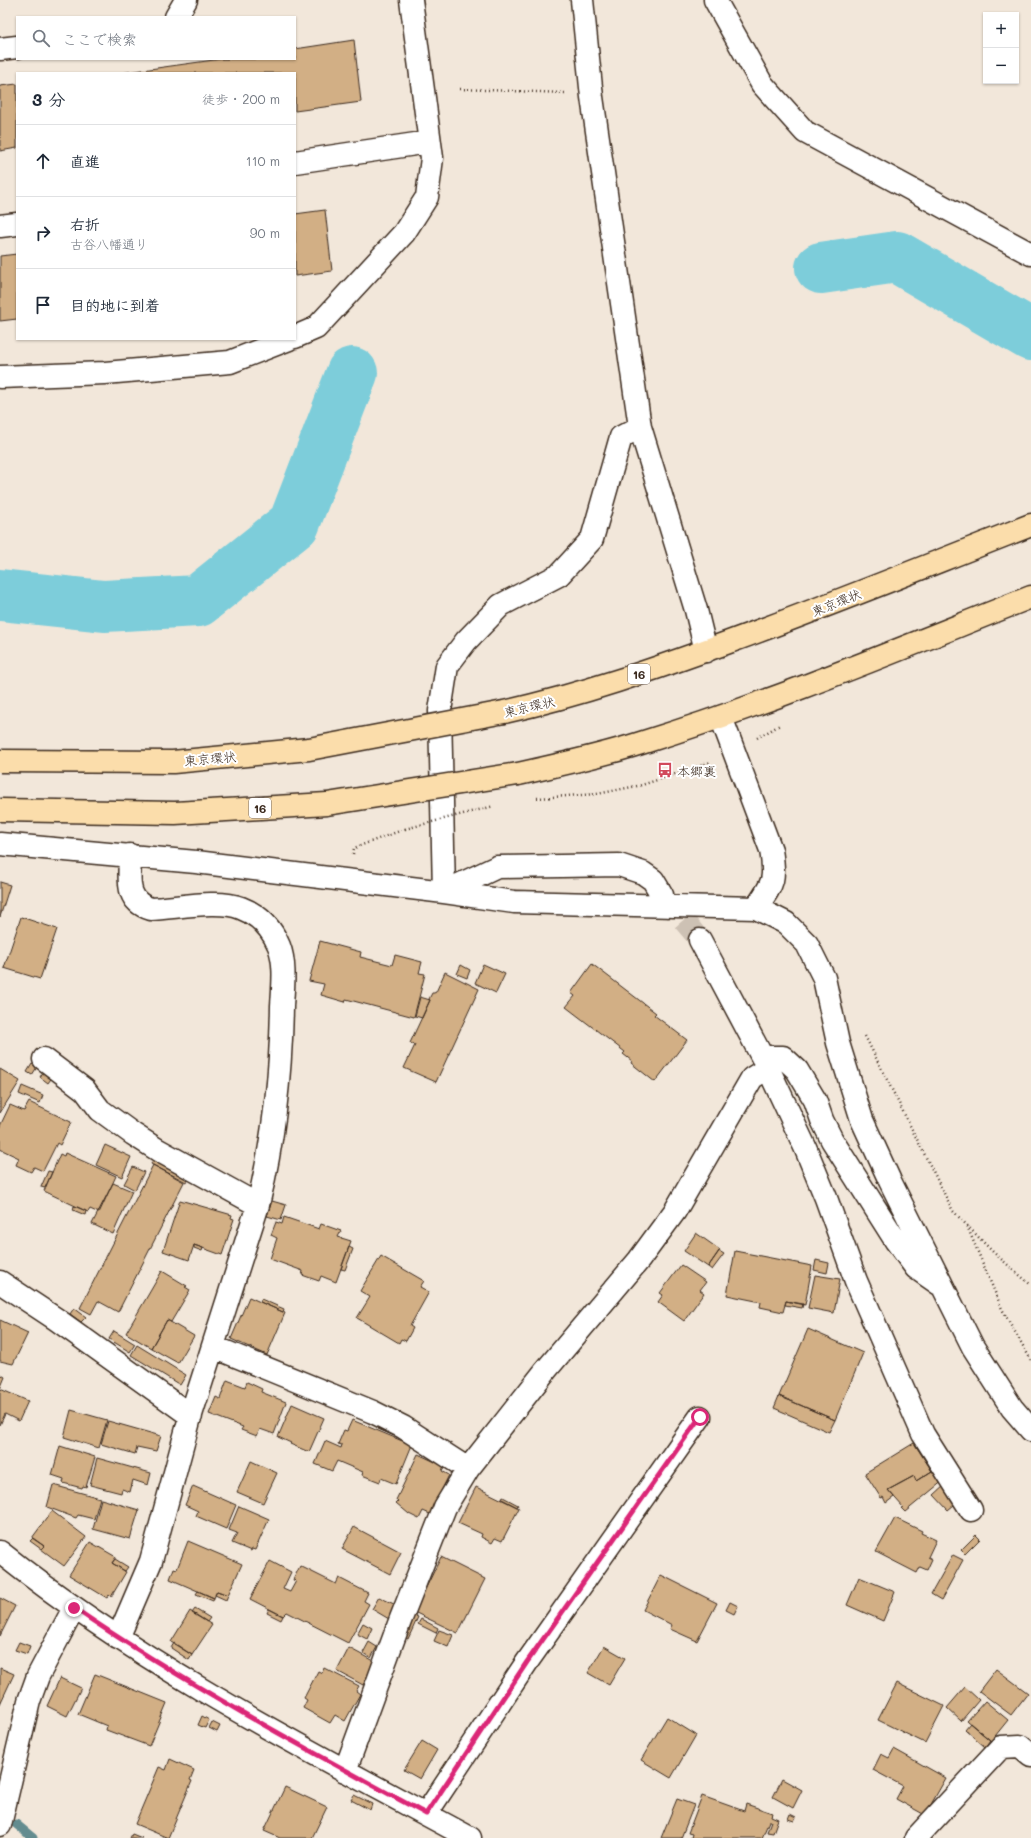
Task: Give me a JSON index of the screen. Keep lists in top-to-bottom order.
{
  "streets": {
    "highway": ["東京環状", "16"]
  },
  "places": {
    "bus stop": ["本郷裏"]
  },
  "page": {
    "map_buttons": ["+", "−"],
    "search": "ここで検索",
    "heading": ["3 分", "徒歩 · 200 m"],
    "list": [
      ["直進", "110 m"],
      ["右折", "古谷八幡通り", "90 m"],
      "目的地に到着"
    ]
  }
}
